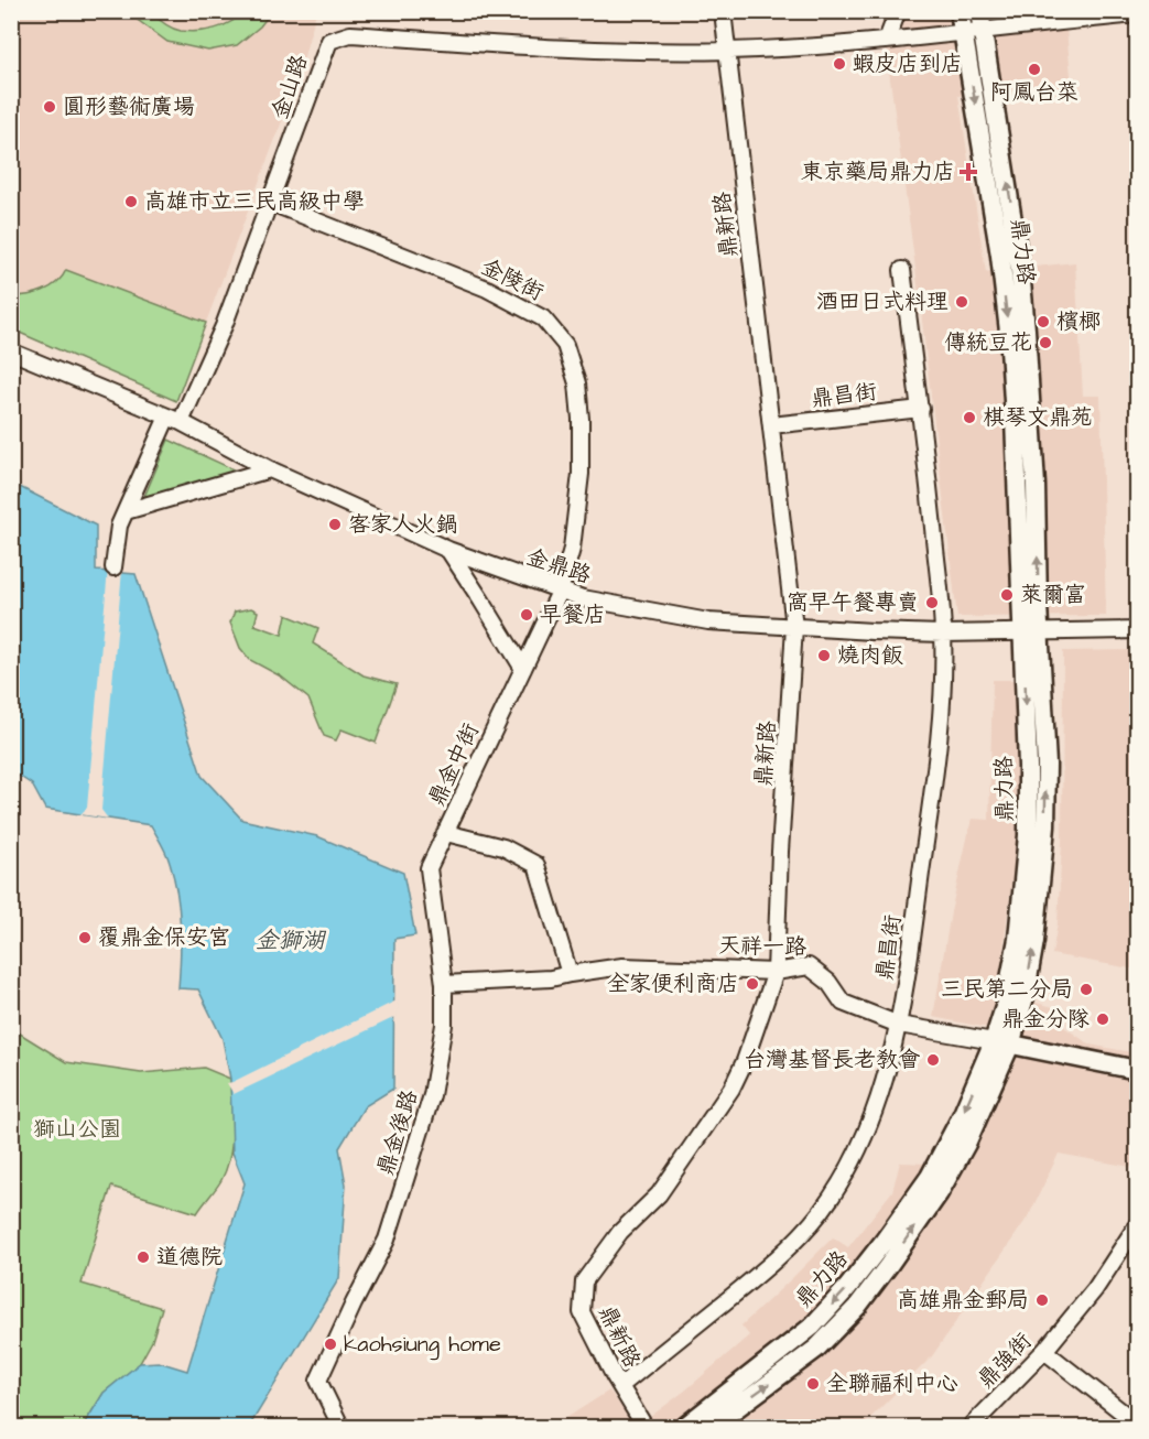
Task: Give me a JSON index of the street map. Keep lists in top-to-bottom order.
{
  "streets": {
    "street": [
      "金山路",
      "鼎新路",
      "鼎力路",
      "金陵街",
      "鼎昌街",
      "金鼎路",
      "鼎金中街",
      "天祥一路",
      "鼎金後路",
      "鼎強街"
    ]
  },
  "crossings": [
    ["金山路", "鼎新路"],
    ["金山路", "鼎力路"],
    ["金山路", "金陵街"],
    ["金山路", "金鼎路"],
    ["鼎新路", "鼎昌街"],
    ["鼎新路", "金鼎路"],
    ["鼎新路", "天祥一路"],
    ["鼎力路", "金鼎路"],
    ["鼎力路", "天祥一路"],
    ["金陵街", "金鼎路"],
    ["金陵街", "鼎金中街"],
    ["鼎昌街", "金鼎路"],
    ["鼎昌街", "天祥一路"],
    ["金鼎路", "鼎金中街"],
    ["鼎金中街", "天祥一路"],
    ["鼎金中街", "鼎金後路"],
    ["天祥一路", "鼎金後路"]
  ],
  "water": ["金獅湖"],
  "parks": ["獅山公園"],
  "places": {
    "other": [
      "蝦皮店到店",
      "阿鳳台菜",
      "圓形藝術廣場",
      "高雄市立三民高級中學",
      "酒田日式料理",
      "檳榔",
      "傳統豆花",
      "棋琴文鼎苑",
      "客家人火鍋",
      "萊爾富",
      "窩早午餐專賣",
      "早餐店",
      "燒肉飯",
      "覆鼎金保安宮",
      "全家便利商店",
      "三民第二分局",
      "鼎金分隊",
      "台灣基督長老教會",
      "道德院",
      "高雄鼎金郵局",
      "kaohsiung home",
      "全聯福利中心"
    ],
    "health": ["東京藥局鼎力店"]
  }
}
